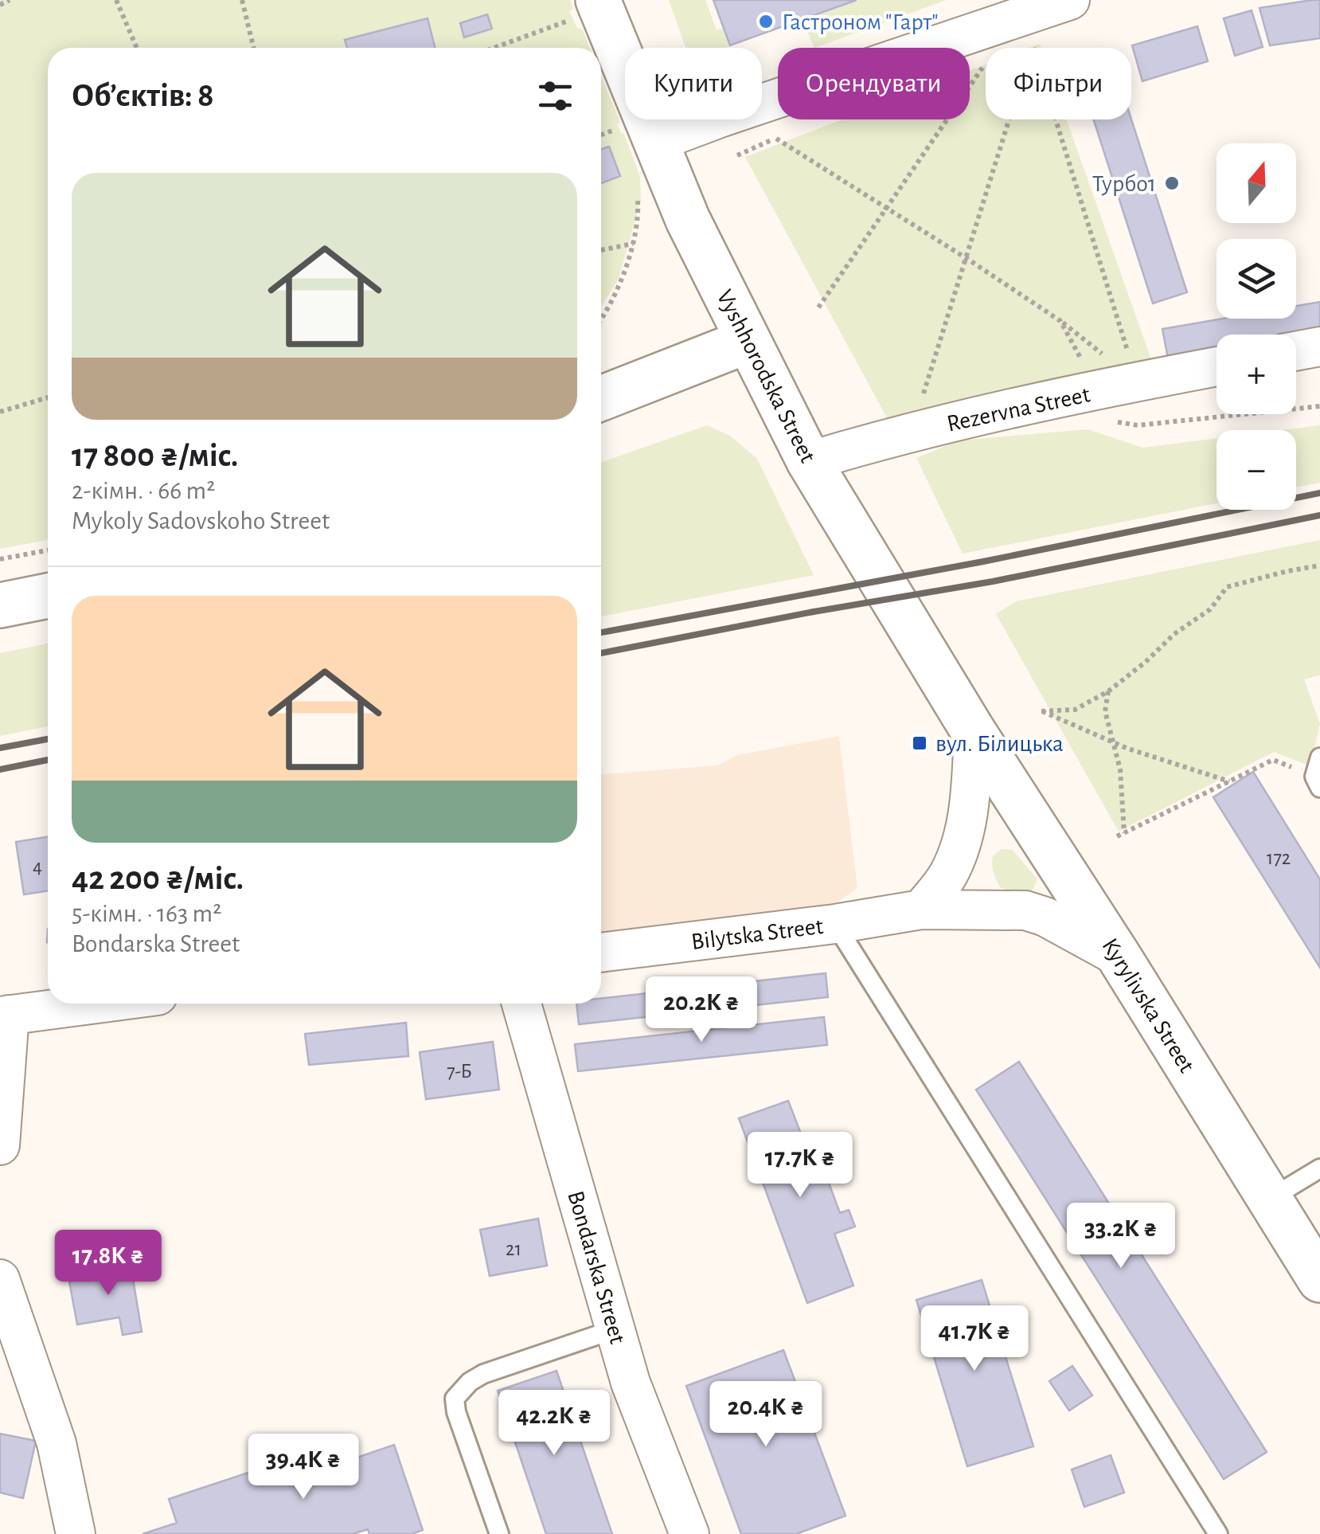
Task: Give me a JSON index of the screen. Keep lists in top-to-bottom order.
{
  "streets": {
    "main road": ["Vyshhorodska Street", "Kyrylivska Street"],
    "street": ["Rezervna Street", "Bilytska Street", "Bondarska Street"]
  },
  "crossings": [
    ["Vyshhorodska Street", "Rezervna Street"],
    ["Vyshhorodska Street", "Kyrylivska Street"],
    ["Bilytska Street", "Kyrylivska Street"]
  ],
  "places": {
    "other": ["Гастроном \"Гарт\"", "Турбо1"],
    "transit": ["вул. Білицька"]
  },
  "house_numbers": [
    "172",
    "4",
    "7-Б",
    "21"
  ],
  "north": "top",
  "page": {
    "chip": ["Купити", "Орендувати", "Фільтри"],
    "heading": "Об’єктів: 8",
    "map_buttons": ["+", "−"],
    "list": [
      {
        "name": "17 800 ₴/міс.",
        "note": "2-кімн. · 66 m² · Mykoly Sadovskoho Street"
      },
      {
        "name": "42 200 ₴/міс.",
        "note": "5-кімн. · 163 m² · Bondarska Street"
      }
    ],
    "price": [
      "20.2K ₴",
      "17.7K ₴",
      "33.2K ₴",
      "17.8K ₴",
      "41.7K ₴",
      "20.4K ₴",
      "42.2K ₴",
      "39.4K ₴"
    ]
  }
}
